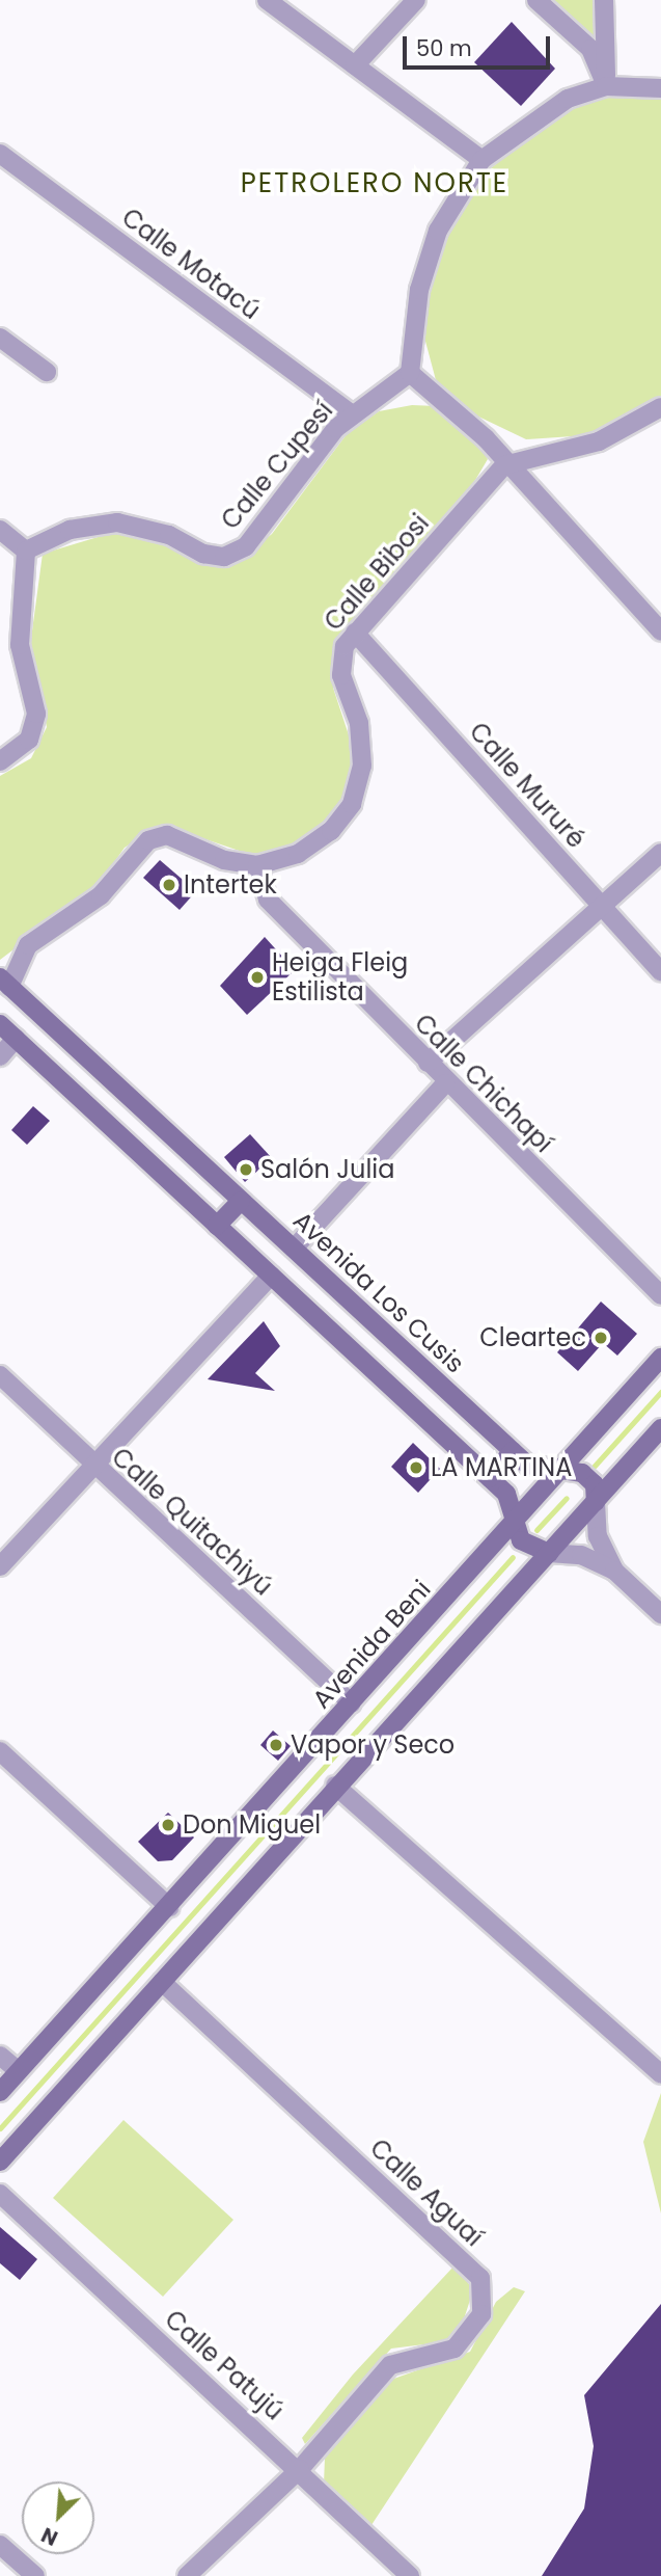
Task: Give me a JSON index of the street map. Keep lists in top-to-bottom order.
{
  "streets": {
    "street": [
      "Calle Motacú",
      "Calle Cupesí",
      "Calle Bibosi",
      "Calle Mururé",
      "Calle Chichapí",
      "Avenida Los Cusis",
      "Calle Quitachiyú",
      "Avenida Beni",
      "Calle Aguaí",
      "Calle Patujú"
    ]
  },
  "crossings": [
    ["Calle Motacú", "Calle Cupesí"],
    ["Calle Bibosi", "Calle Mururé"],
    ["Calle Bibosi", "Calle Chichapí"],
    ["Calle Bibosi", "Avenida Los Cusis"],
    ["Avenida Los Cusis", "Avenida Beni"],
    ["Calle Quitachiyú", "Avenida Beni"],
    ["Calle Aguaí", "Calle Patujú"]
  ],
  "districts": ["PETROLERO NORTE"],
  "places": [
    "Intertek",
    "Heiga Fleig Estilista",
    "Salón Julia",
    "Cleartec",
    "LA MARTINA",
    "Vapor y Seco",
    "Don Miguel"
  ],
  "scale_bar": "50 m",
  "north": "bottom left"
}
